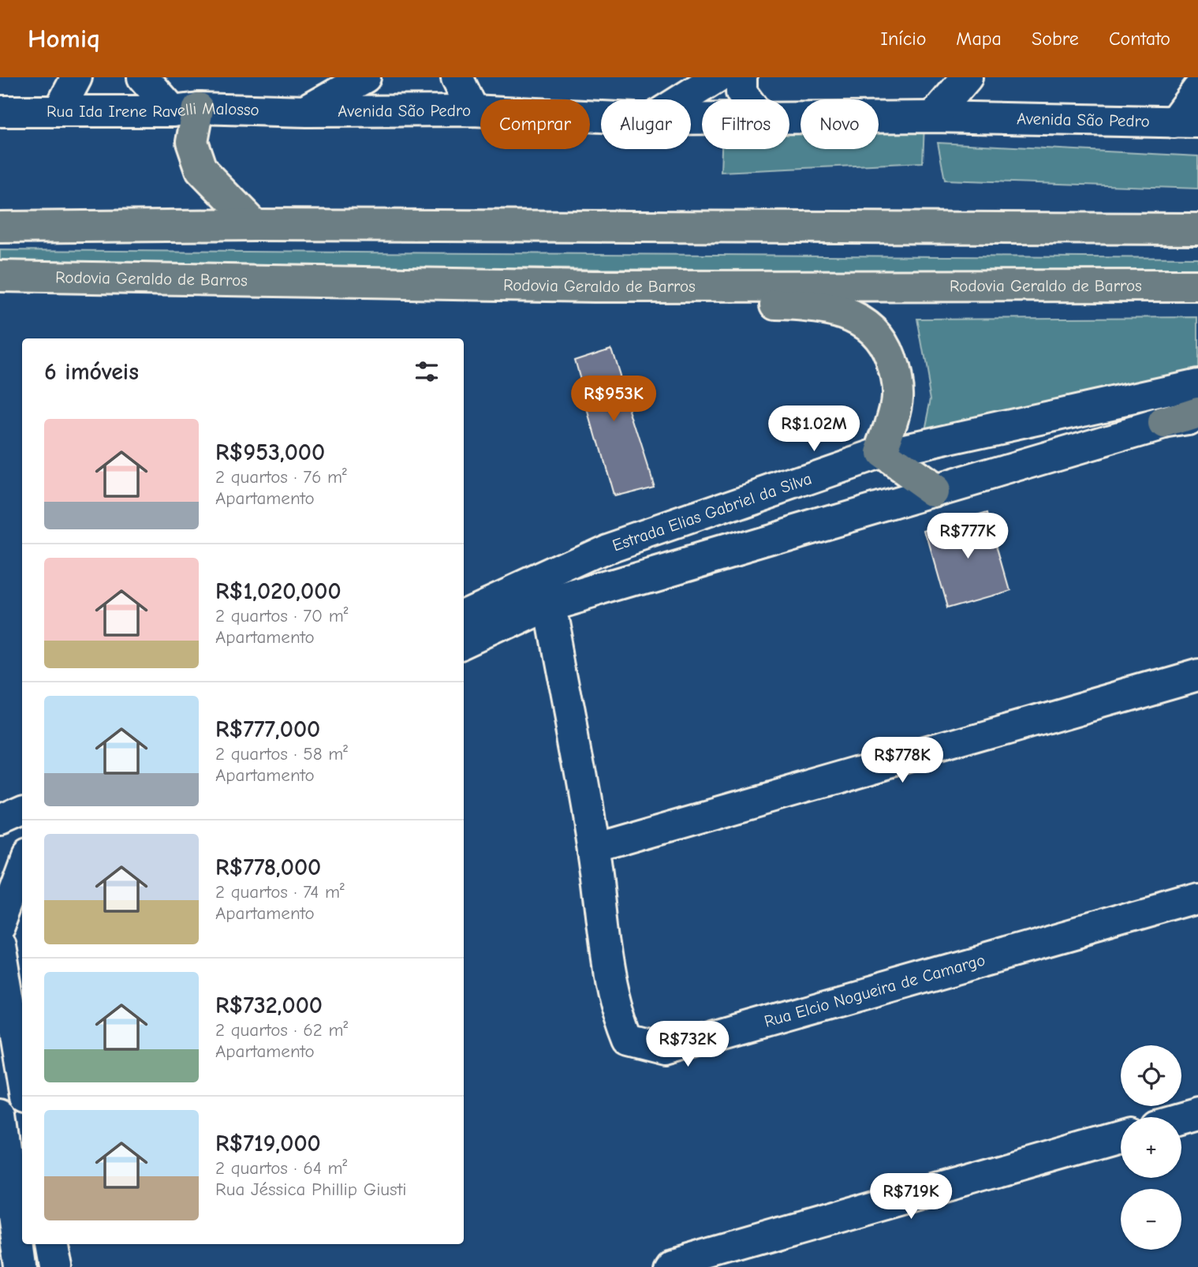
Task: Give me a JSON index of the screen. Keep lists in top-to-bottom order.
{
  "streets": {
    "highway": ["Rodovia Geraldo de Barros"],
    "street": [
      "Rua Ida Irene Ravelli Malosso",
      "Avenida São Pedro",
      "Estrada Elias Gabriel da Silva",
      "Rua Elcio Nogueira de Camargo"
    ]
  },
  "crossings": [
    ["Rua Ida Irene Ravelli Malosso", "Avenida São Pedro"]
  ],
  "page": {
    "header": "Homiq",
    "nav": [
      "Início",
      "Mapa",
      "Sobre",
      "Contato"
    ],
    "chip": [
      "Comprar",
      "Alugar",
      "Filtros",
      "Novo"
    ],
    "heading": "6 imóveis",
    "price": [
      "R$953K",
      "R$1.02M",
      "R$777K",
      "R$778K",
      "R$732K",
      "R$719K"
    ],
    "list": [
      {
        "name": "R$953,000",
        "note": "2 quartos · 76 m² · Apartamento"
      },
      {
        "name": "R$1,020,000",
        "note": "2 quartos · 70 m² · Apartamento"
      },
      {
        "name": "R$777,000",
        "note": "2 quartos · 58 m² · Apartamento"
      },
      {
        "name": "R$778,000",
        "note": "2 quartos · 74 m² · Apartamento"
      },
      {
        "name": "R$732,000",
        "note": "2 quartos · 62 m² · Apartamento"
      },
      {
        "name": "R$719,000",
        "note": "2 quartos · 64 m² · Rua Jéssica Phillip Giusti"
      }
    ],
    "map_buttons": ["+", "−"]
  }
}
